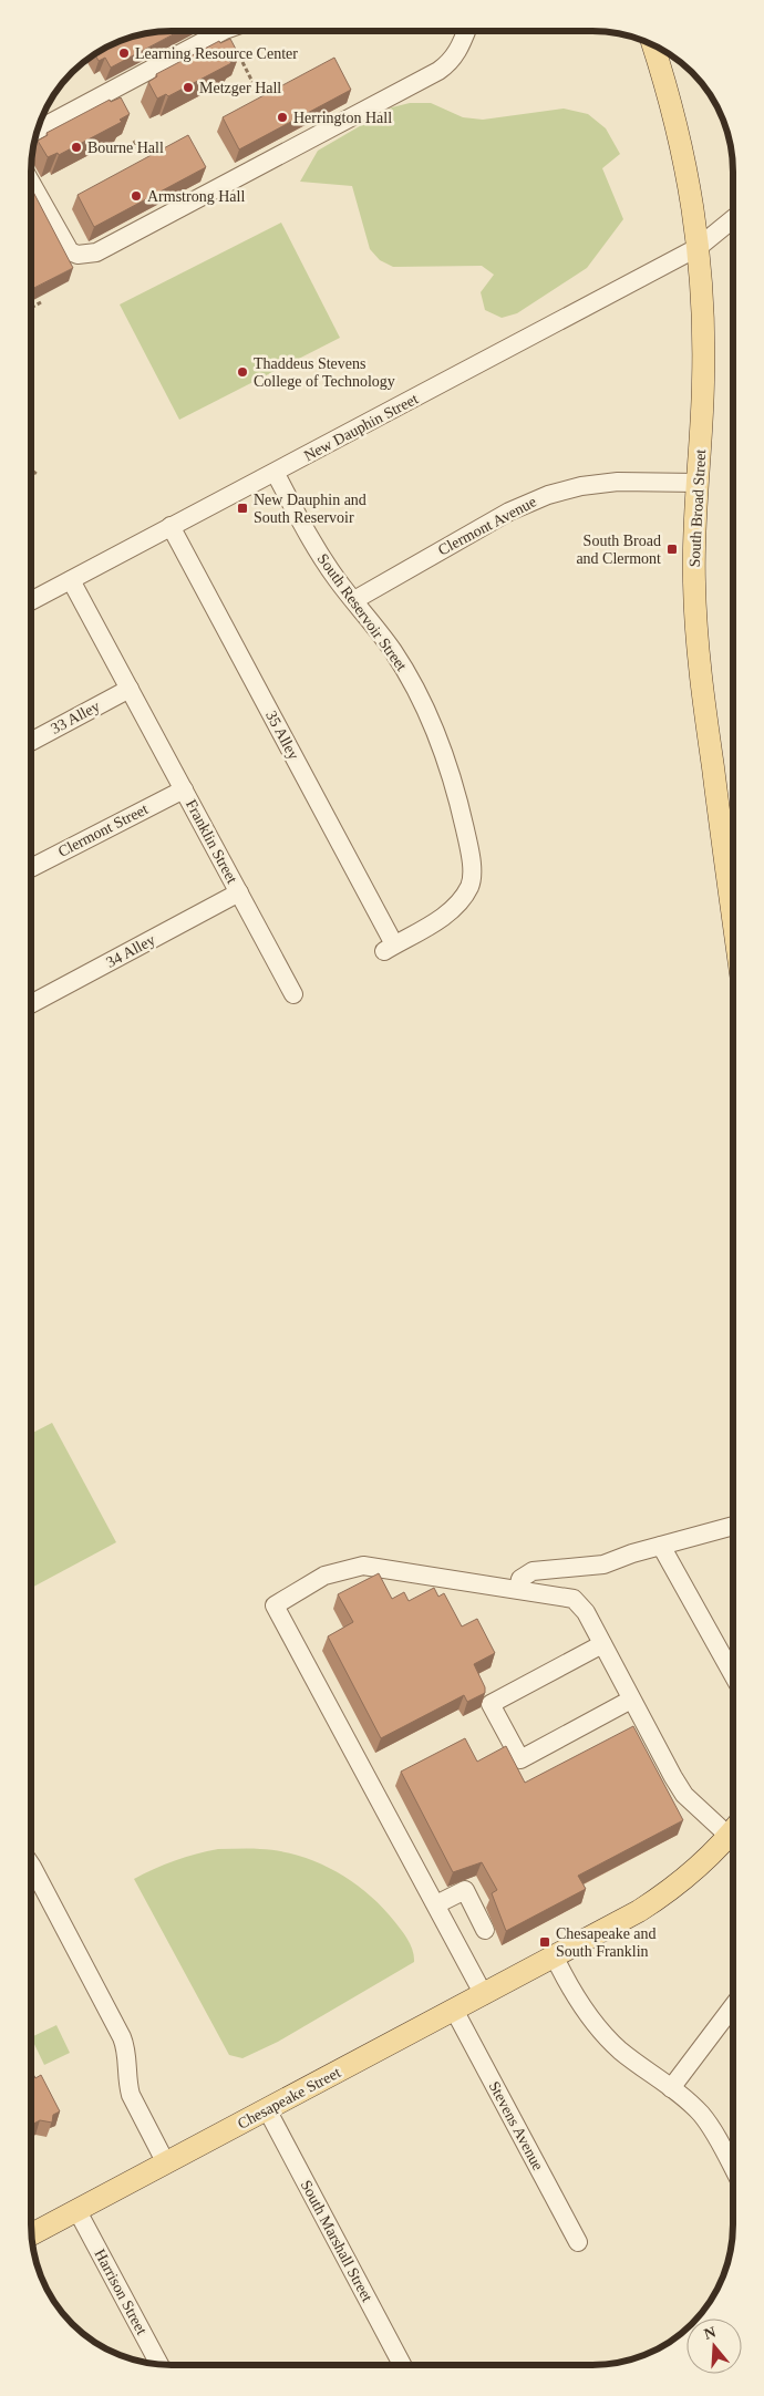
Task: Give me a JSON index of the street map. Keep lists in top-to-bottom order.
{
  "streets": {
    "main road": ["South Broad Street", "Chesapeake Street"],
    "street": [
      "New Dauphin Street",
      "Clermont Avenue",
      "South Reservoir Street",
      "33 Alley",
      "35 Alley",
      "Clermont Street",
      "Franklin Street",
      "34 Alley",
      "Stevens Avenue",
      "South Marshall Street",
      "Harrison Street"
    ]
  },
  "crossings": [
    ["New Dauphin Street", "South Broad Street"],
    ["New Dauphin Street", "South Reservoir Street"],
    ["New Dauphin Street", "35 Alley"],
    ["New Dauphin Street", "Franklin Street"],
    ["South Broad Street", "Clermont Avenue"],
    ["Clermont Avenue", "South Reservoir Street"],
    ["South Reservoir Street", "35 Alley"],
    ["33 Alley", "Franklin Street"],
    ["Clermont Street", "Franklin Street"],
    ["Franklin Street", "34 Alley"],
    ["Chesapeake Street", "Stevens Avenue"],
    ["Chesapeake Street", "South Marshall Street"],
    ["Chesapeake Street", "Harrison Street"]
  ],
  "places": {
    "other": [
      "Learning Resource Center",
      "Metzger Hall",
      "Herrington Hall",
      "Bourne Hall",
      "Armstrong Hall",
      "Thaddeus Stevens College of Technology"
    ],
    "transit": ["New Dauphin and South Reservoir", "South Broad and Clermont", "Chesapeake and South Franklin"]
  },
  "north": "top"
}
